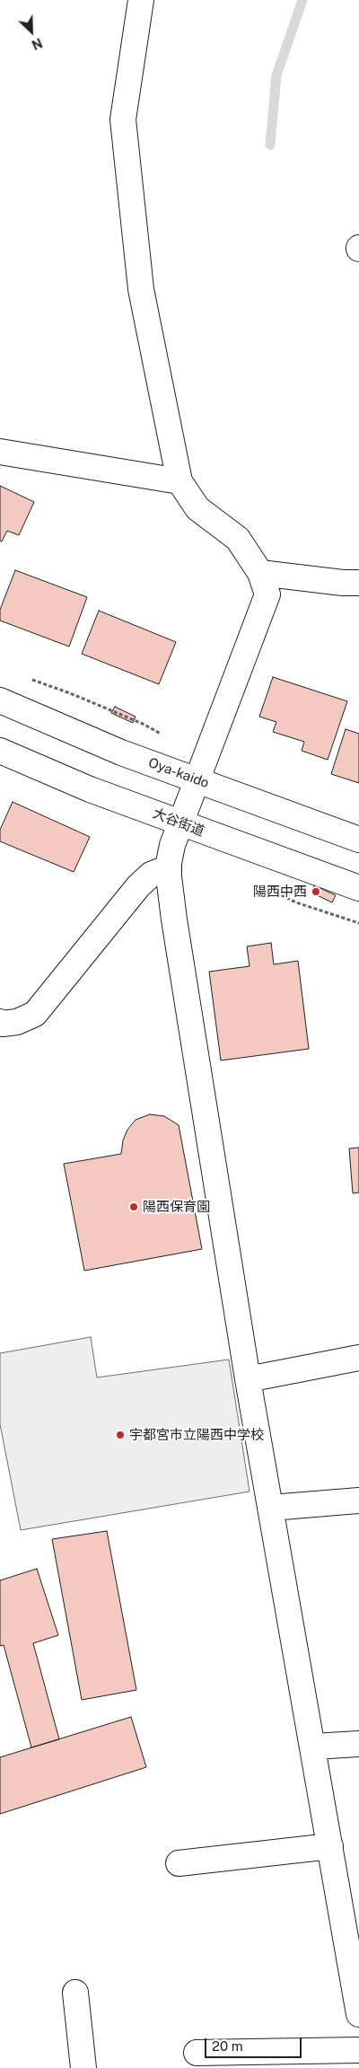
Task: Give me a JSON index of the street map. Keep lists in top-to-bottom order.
{
  "streets": {
    "street": ["Oya-kaido", "大谷街道"]
  },
  "places": ["陽西中西", "陽西保育園", "宇都宮市立陽西中学校"],
  "scale_bar": "20 m",
  "north": "bottom right"
}
